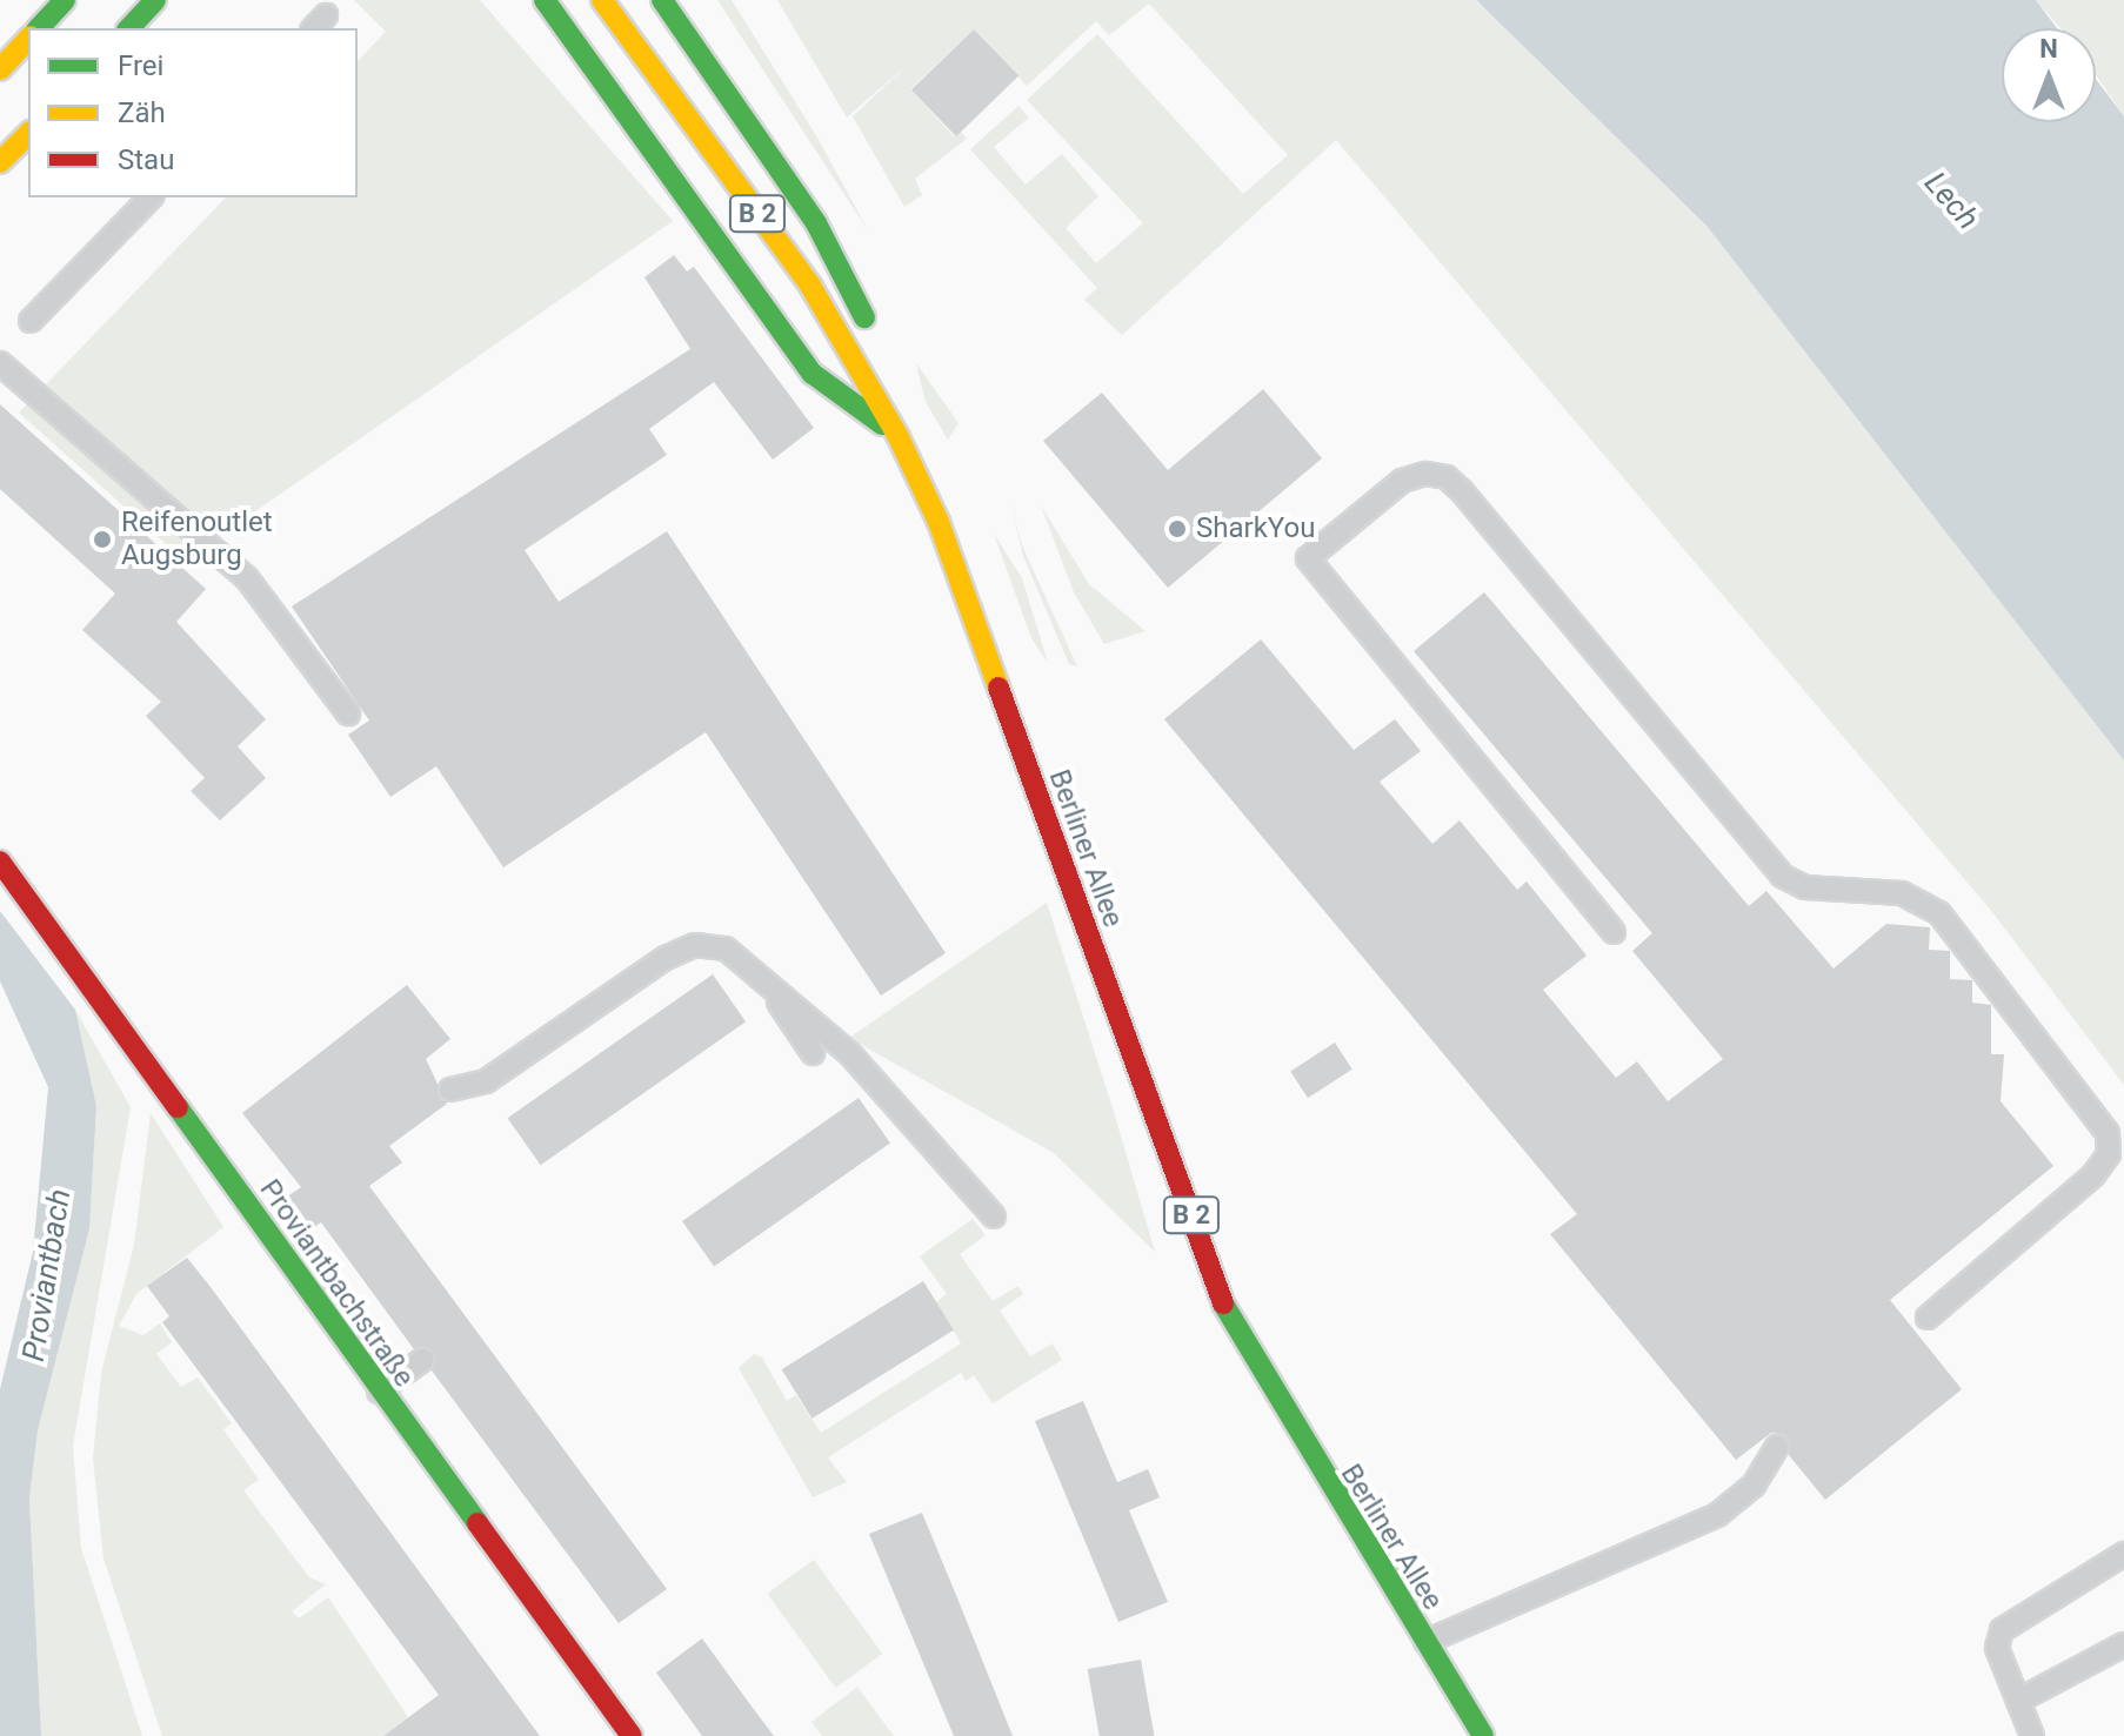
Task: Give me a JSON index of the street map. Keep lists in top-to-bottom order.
{
  "streets": {
    "main road": ["B 2", "Berliner Allee", "Proviantbachstraße"]
  },
  "water": ["Lech", "Proviantbach"],
  "places": ["SharkYou", "Reifenoutlet Augsburg"],
  "legend": ["Frei", "Zäh", "Stau"],
  "north": "top"
}
